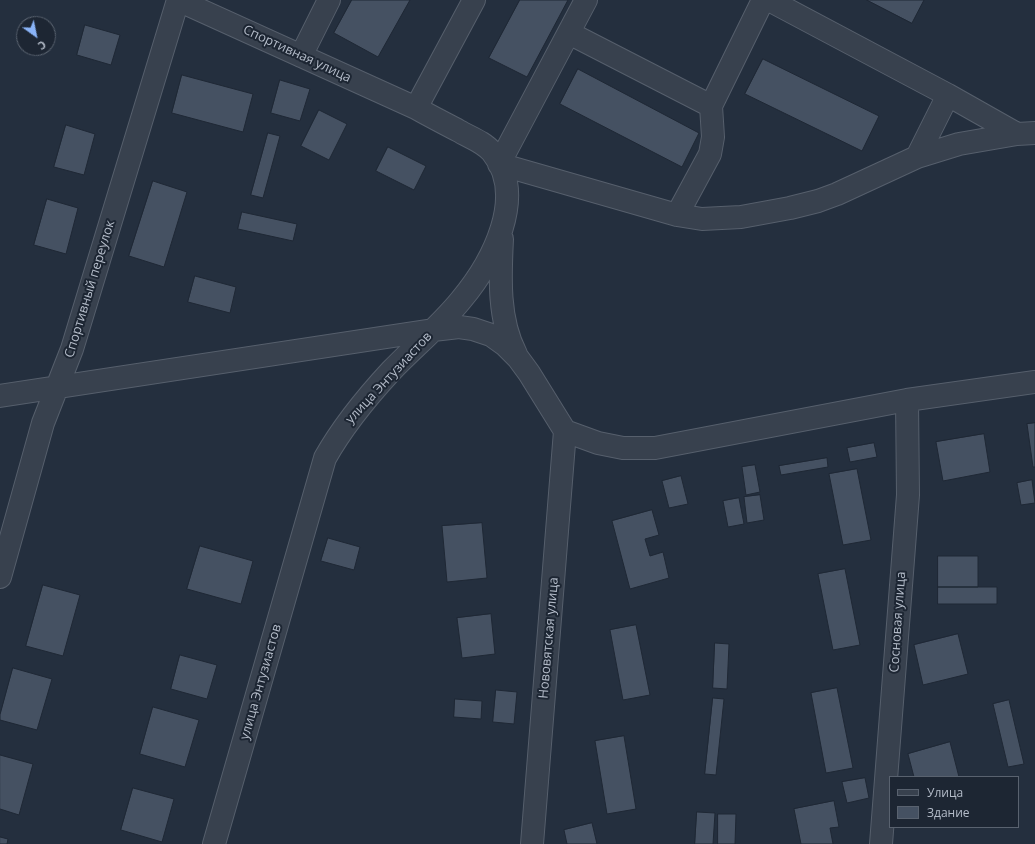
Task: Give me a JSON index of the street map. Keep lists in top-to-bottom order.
{
  "streets": {
    "street": [
      "Спортивная улица",
      "Спортивный переулок",
      "улица Энтузиастов",
      "Сосновая улица",
      "Нововятская улица"
    ]
  },
  "crossings": [
    ["Спортивная улица", "Спортивный переулок"],
    ["Спортивная улица", "улица Энтузиастов"]
  ],
  "legend": ["Улица", "Здание"],
  "north": "bottom right"
}
